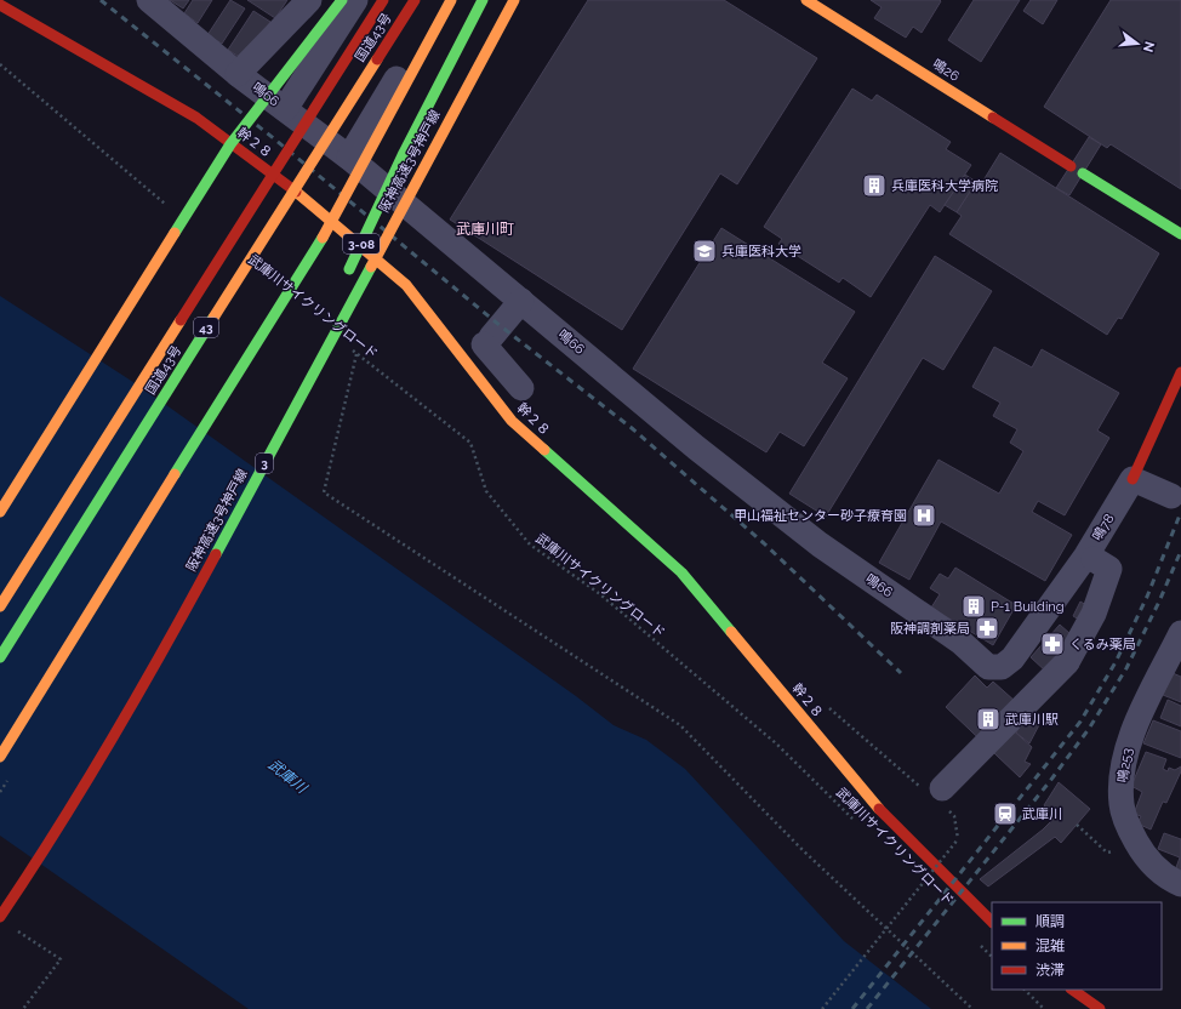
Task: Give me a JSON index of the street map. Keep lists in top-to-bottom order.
{
  "streets": {
    "main road": [
      "国道43号",
      "鳴26",
      "幹２８",
      "阪神高速3号神戸線",
      "3-08",
      "43",
      "3",
      "鳴78"
    ],
    "street": ["鳴66", "鳴253"],
    "path": ["武庫川サイクリングロード"]
  },
  "crossings": [
    ["鳴66", "鳴78"]
  ],
  "districts": ["武庫川町"],
  "water": ["武庫川"],
  "places": {
    "building": ["兵庫医科大学病院", "P-1 Building", "武庫川駅"],
    "school or university": ["兵庫医科大学"],
    "hospital": ["甲山福祉センター砂子療育園"],
    "pharmacy": ["阪神調剤薬局", "くるみ薬局"],
    "station": ["武庫川"]
  },
  "legend": ["順調", "混雑", "渋滞"],
  "north": "right"
}
